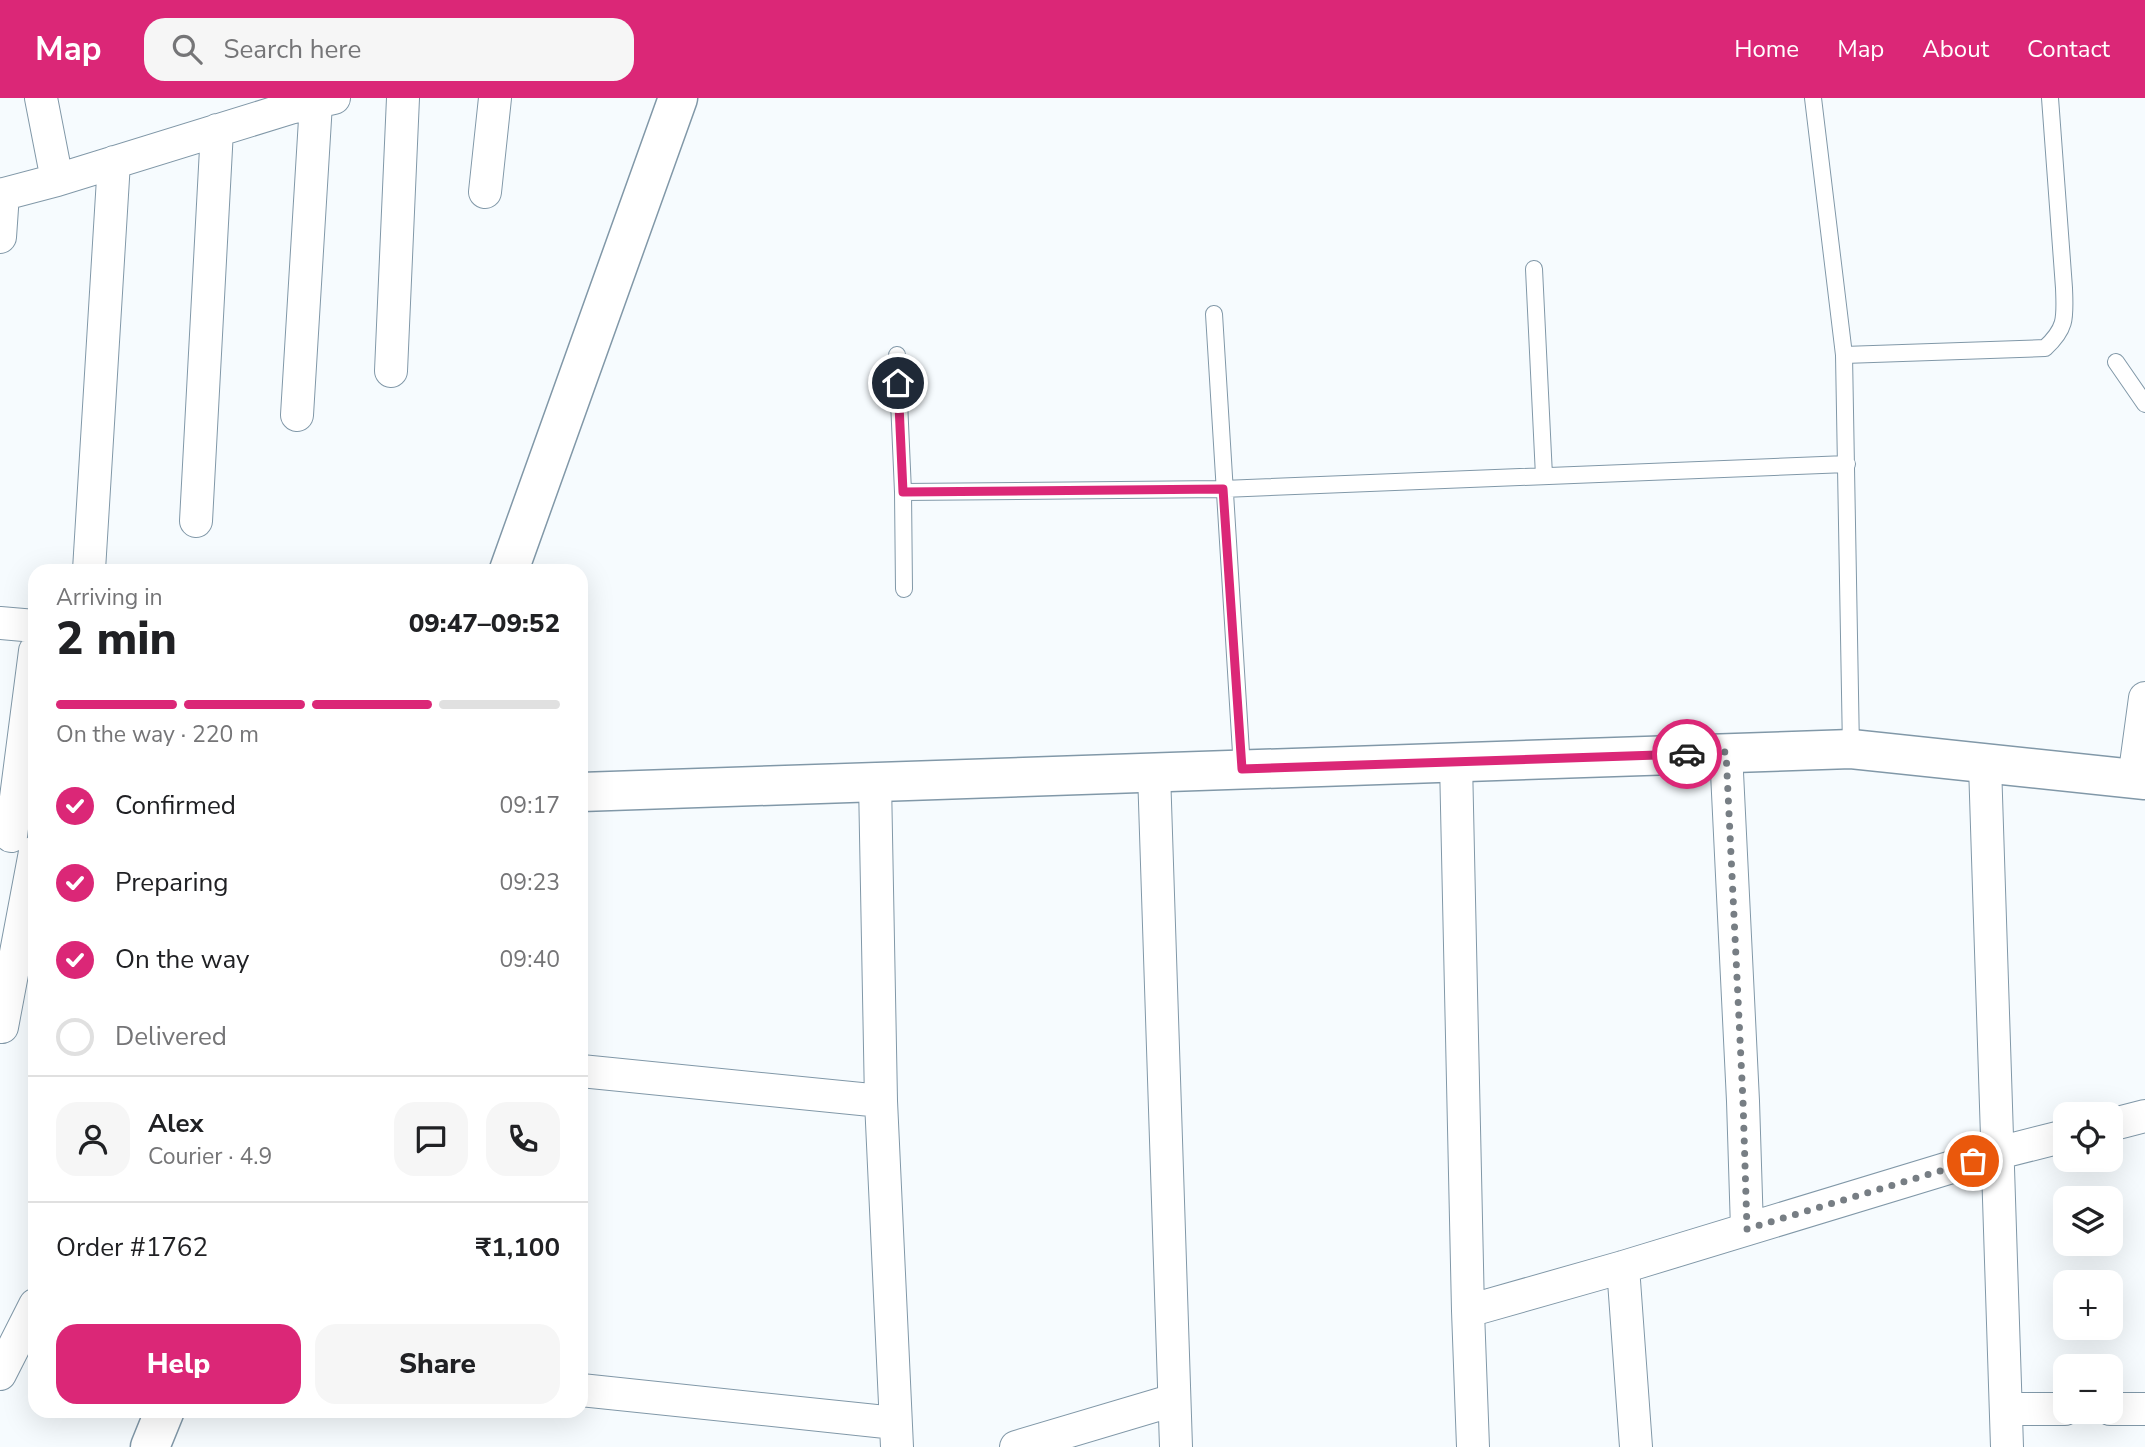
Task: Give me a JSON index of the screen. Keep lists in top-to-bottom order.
{
  "page": {
    "header": "Map",
    "search": "Search here",
    "nav": [
      "Home",
      "Map",
      "About",
      "Contact"
    ],
    "heading": ["2 min", "Arriving in", "09:47–09:52"],
    "panel": [
      "Alex",
      "Courier · 4.9",
      "Order #1762",
      "₹1,100"
    ],
    "bar": "On the way · 220 m",
    "list": [
      ["Confirmed", "09:17"],
      ["Preparing", "09:23"],
      ["On the way", "09:40"],
      "Delivered"
    ],
    "map_buttons": ["+", "−"],
    "buttons": ["Help", "Share"]
  }
}
